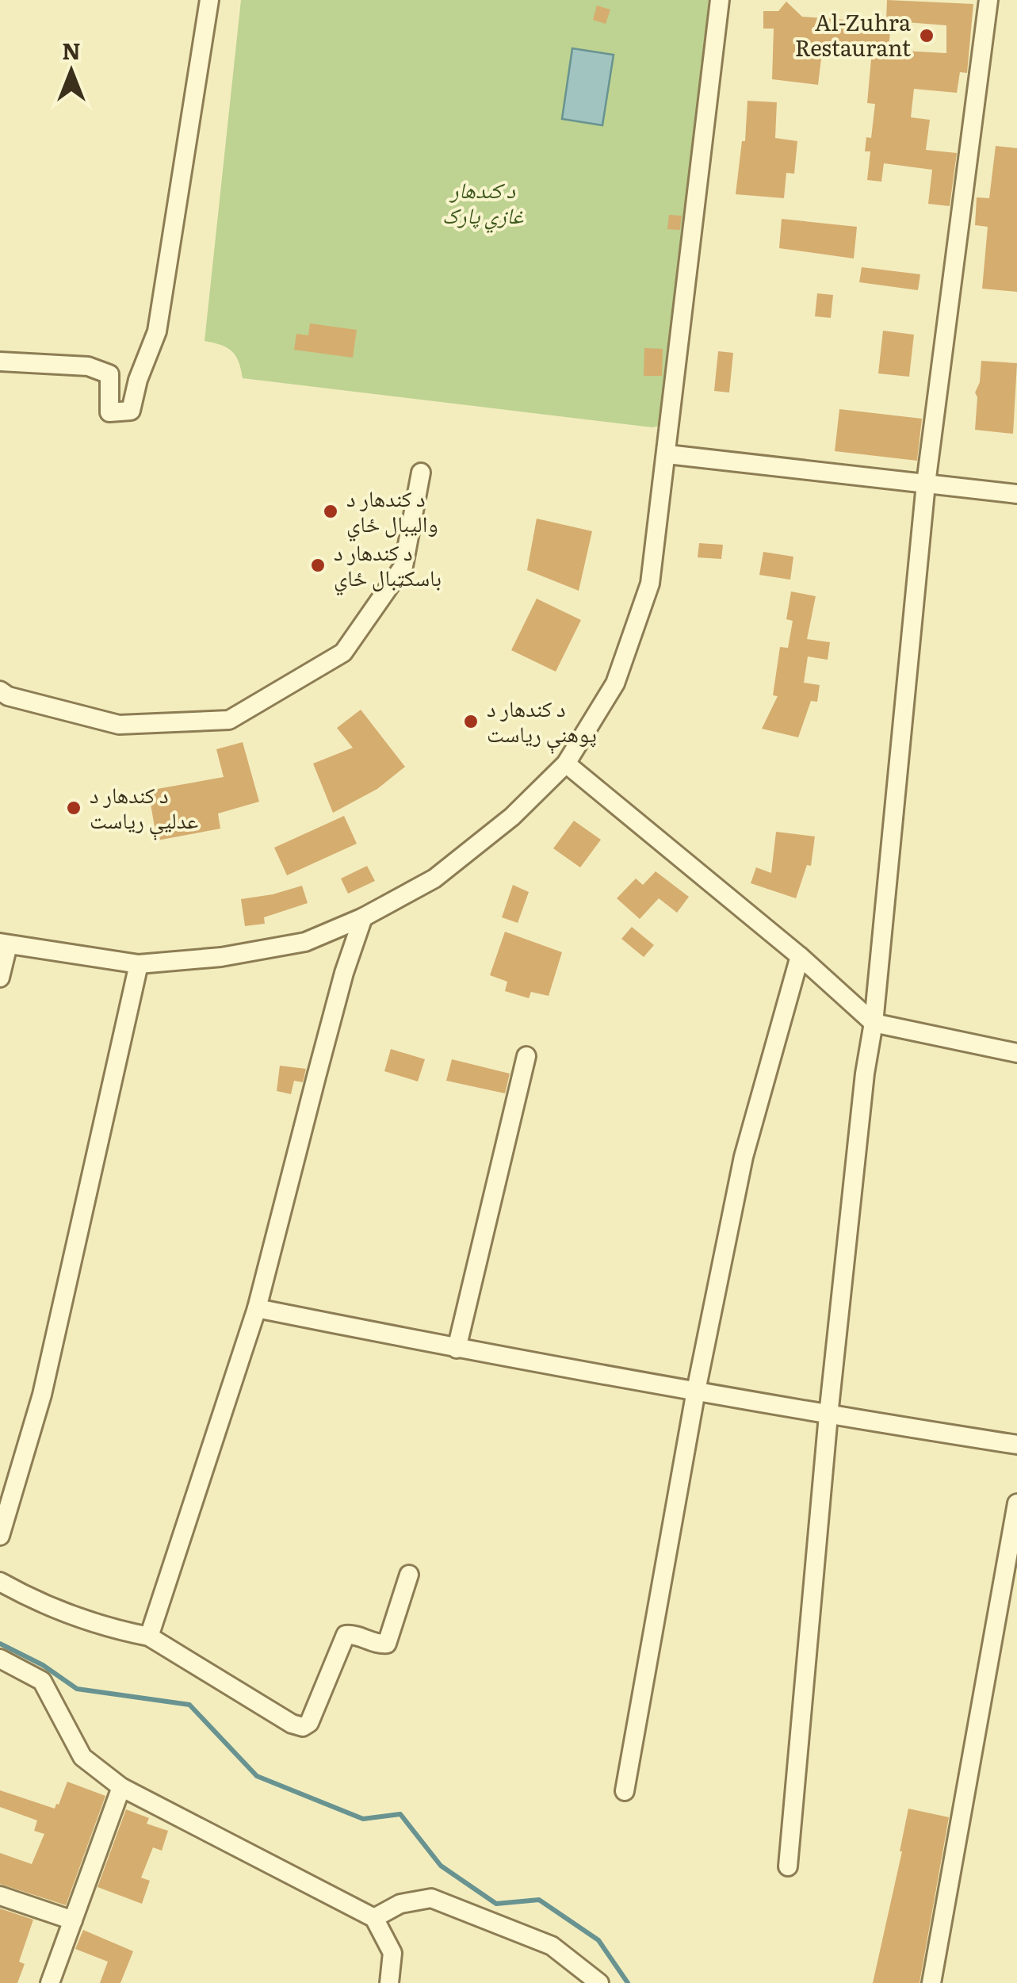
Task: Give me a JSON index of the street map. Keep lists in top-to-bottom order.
{
  "parks": ["د کندهار غازي پارک"],
  "places": [
    "Al-Zuhra Restaurant",
    "د کندهار د واليبال ځاي",
    "د کندهار د باسکټبال ځاي",
    "د کندهار د پوهنې رياست",
    "د کندهار د عدلیې رياست"
  ],
  "north": "top"
}
